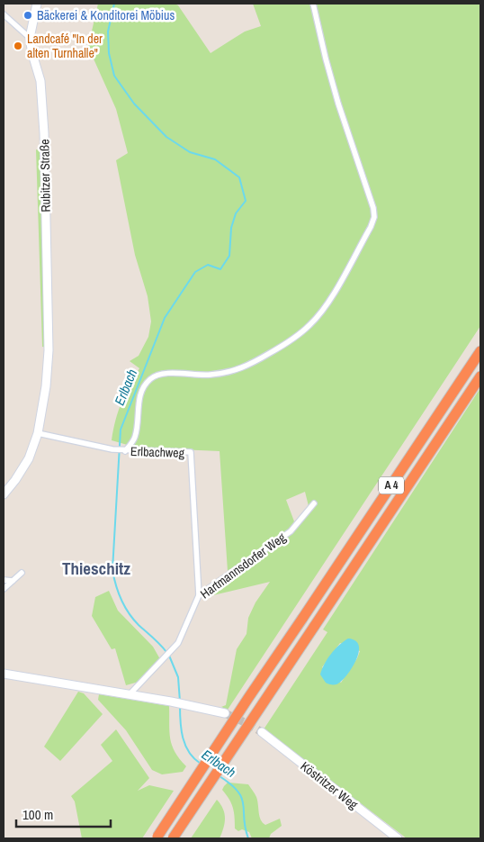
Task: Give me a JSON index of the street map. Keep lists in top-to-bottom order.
{
  "streets": {
    "highway": ["A 4"],
    "main road": ["Rubitzer Straße", "Köstritzer Weg"],
    "street": ["Erlbachweg", "Hartmannsdorfer Weg"]
  },
  "crossings": [
    ["Rubitzer Straße", "Erlbachweg"],
    ["Erlbachweg", "Hartmannsdorfer Weg"]
  ],
  "districts": ["Thieschitz"],
  "water": ["Erlbach"],
  "places": ["Bäckerei & Konditorei Möbius", "Landcafé \"In der alten Turnhalle\""],
  "scale_bar": "100 m"
}
